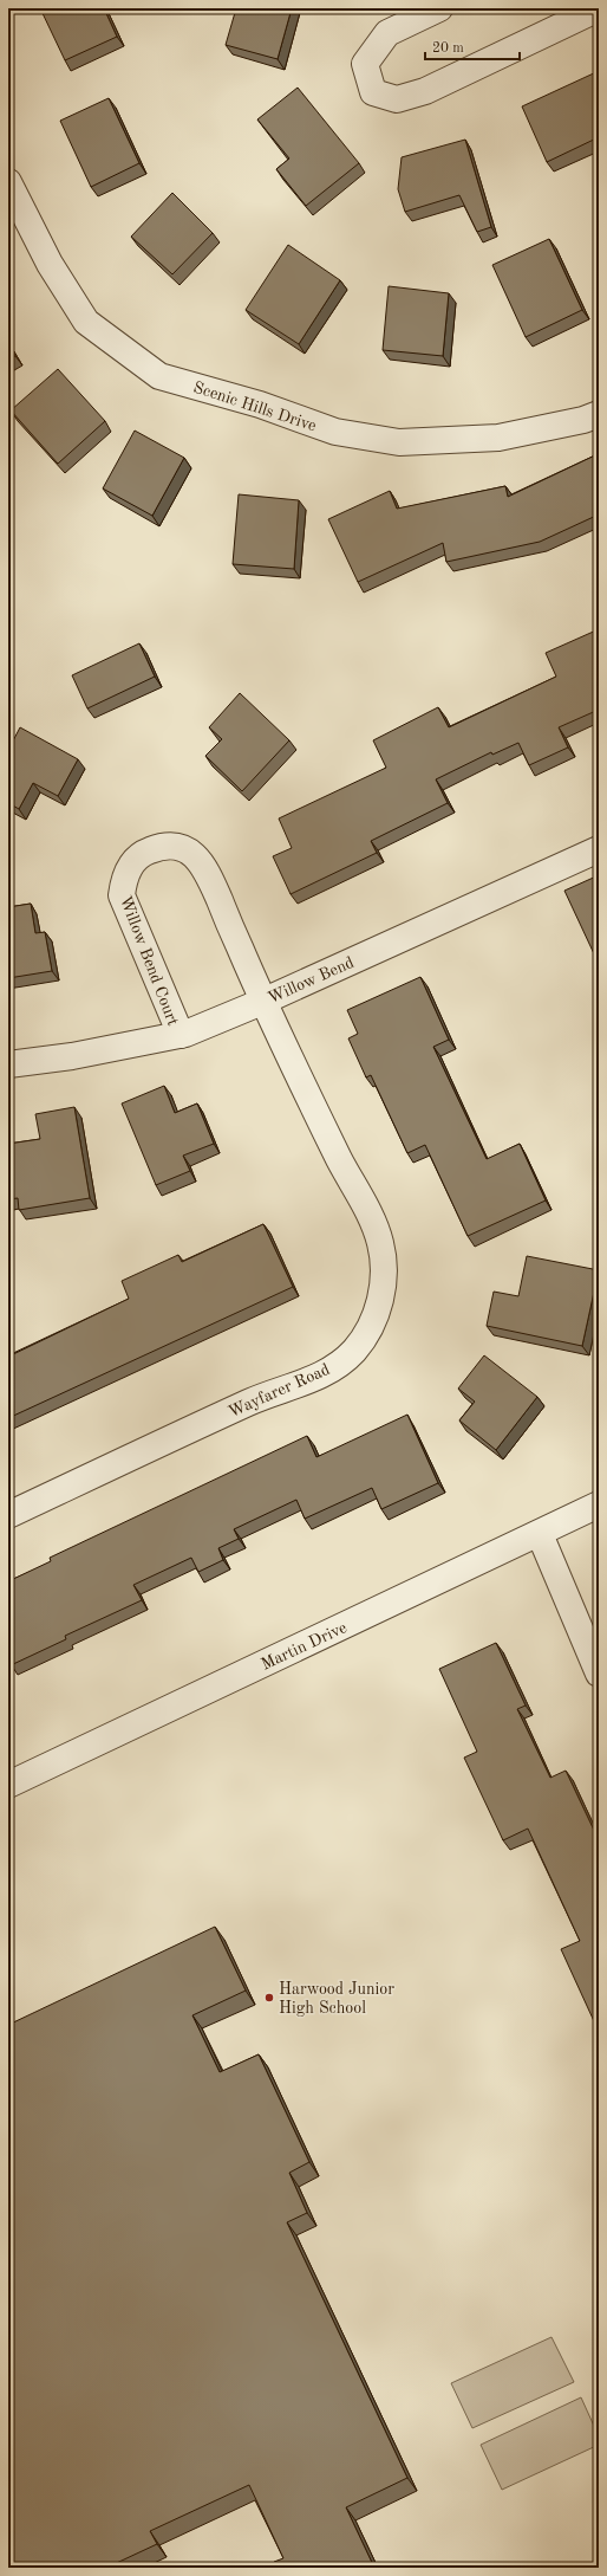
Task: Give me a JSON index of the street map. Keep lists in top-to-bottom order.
{
  "streets": {
    "street": [
      "Scenic Hills Drive",
      "Willow Bend Court",
      "Willow Bend",
      "Wayfarer Road",
      "Martin Drive"
    ]
  },
  "crossings": [
    ["Willow Bend Court", "Willow Bend"],
    ["Willow Bend Court", "Wayfarer Road"],
    ["Willow Bend", "Wayfarer Road"]
  ],
  "places": ["Harwood Junior High School"],
  "scale_bar": "20 m"
}
